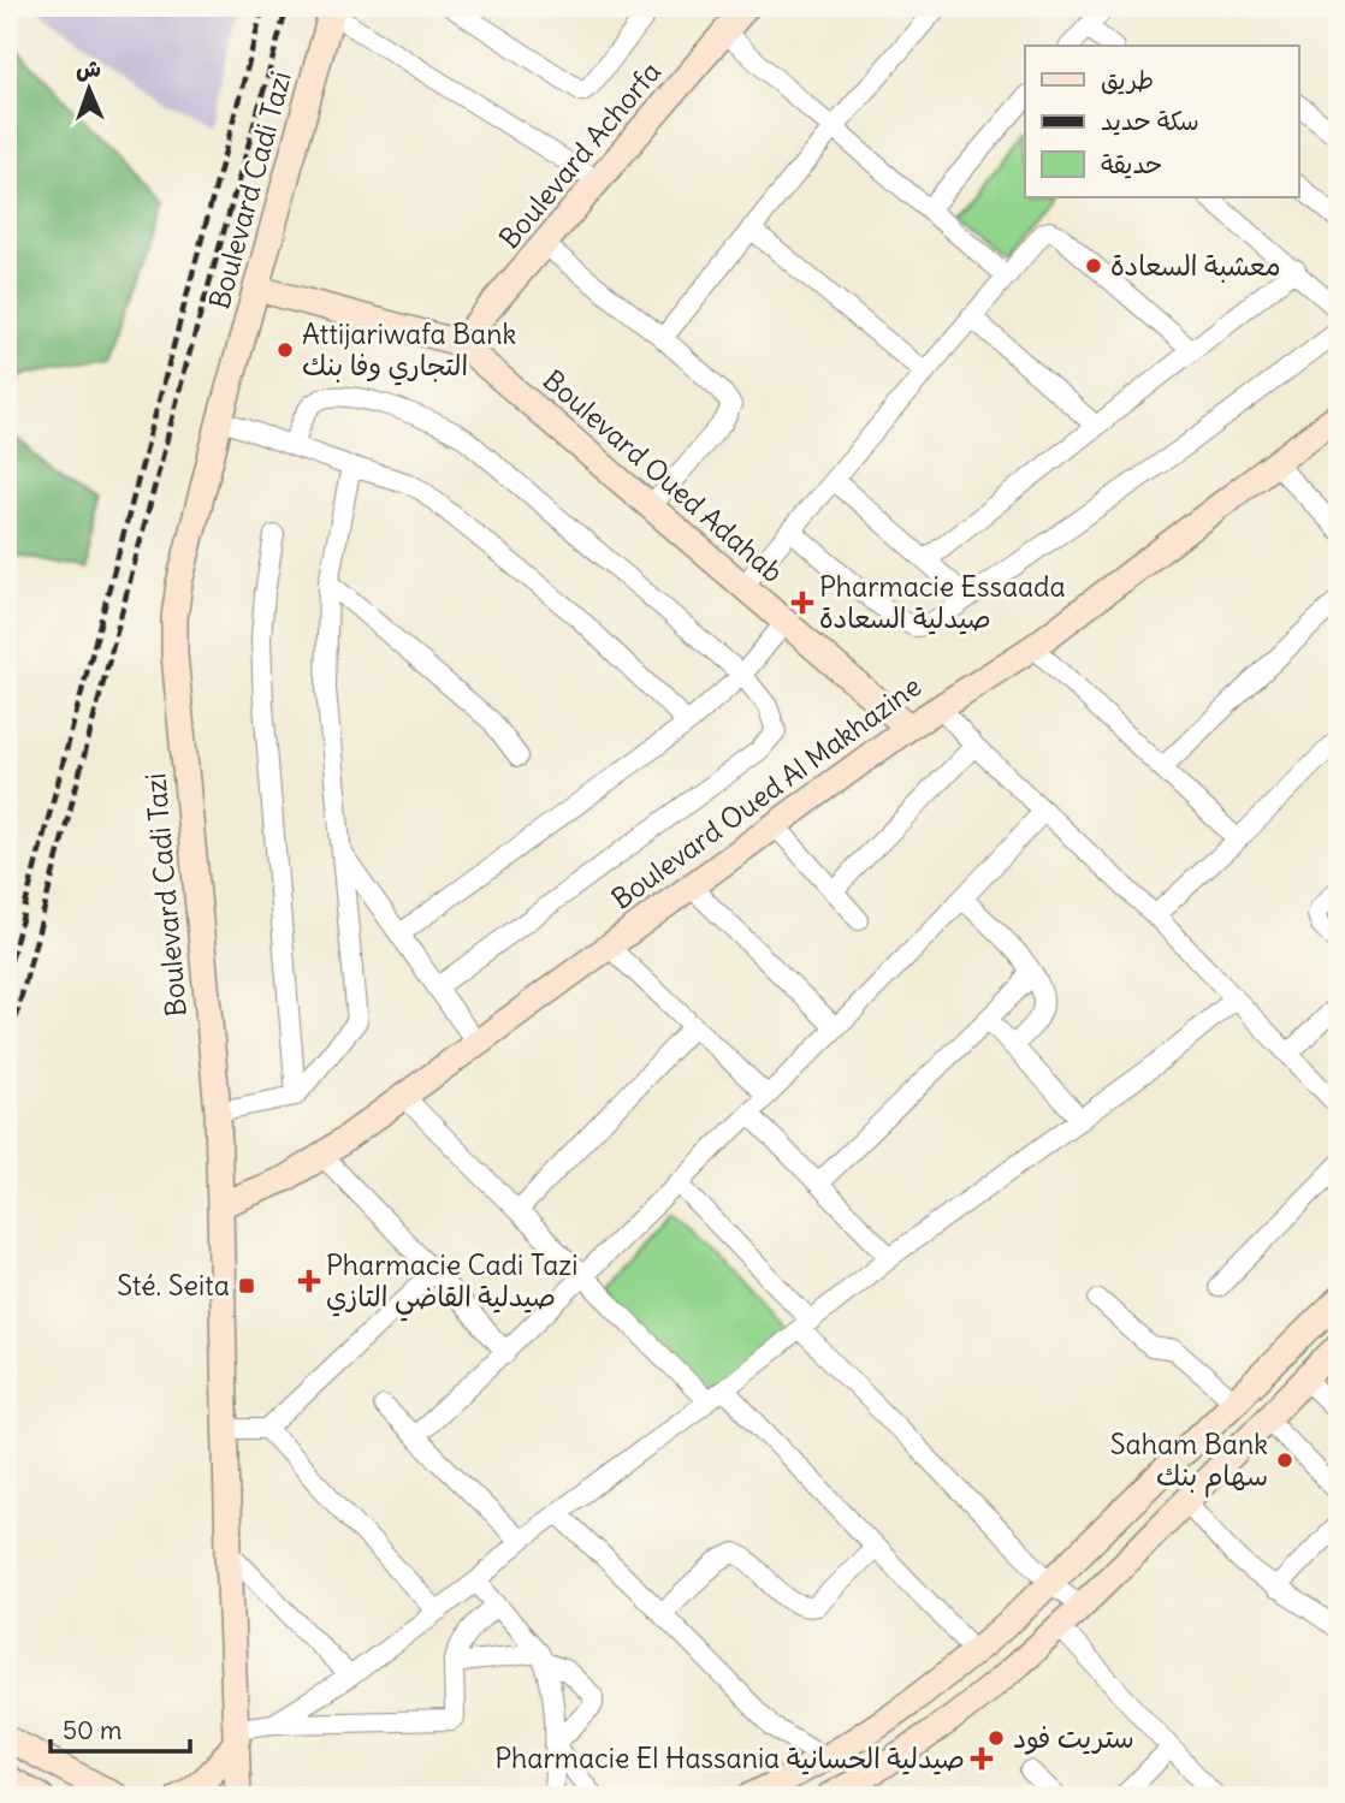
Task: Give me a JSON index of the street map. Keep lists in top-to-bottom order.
{
  "streets": {
    "street": [
      "Boulevard Achorfa",
      "Boulevard Cadi Tazi",
      "Boulevard Oued Adahab",
      "Boulevard Oued Al Makhazine"
    ]
  },
  "crossings": [
    ["Boulevard Achorfa", "Boulevard Oued Adahab"],
    ["Boulevard Cadi Tazi", "Boulevard Oued Adahab"],
    ["Boulevard Cadi Tazi", "Boulevard Oued Al Makhazine"],
    ["Boulevard Oued Adahab", "Boulevard Oued Al Makhazine"]
  ],
  "places": {
    "other": [
      "معشبة السعادة",
      "Attijariwafa Bank التجاري وفا بنك",
      "Saham Bank سهام بنك",
      "ستريت فود"
    ],
    "health": ["Pharmacie Essaada صيدلية السعادة", "Pharmacie Cadi Tazi صيدلية القاضي التازي", "Pharmacie El Hassania صيدلية الحسانية"],
    "transit": ["Sté. Seita"]
  },
  "legend": ["طريق", "سكة حديد", "حديقة"],
  "scale_bar": "50 m",
  "north": "top"
}
